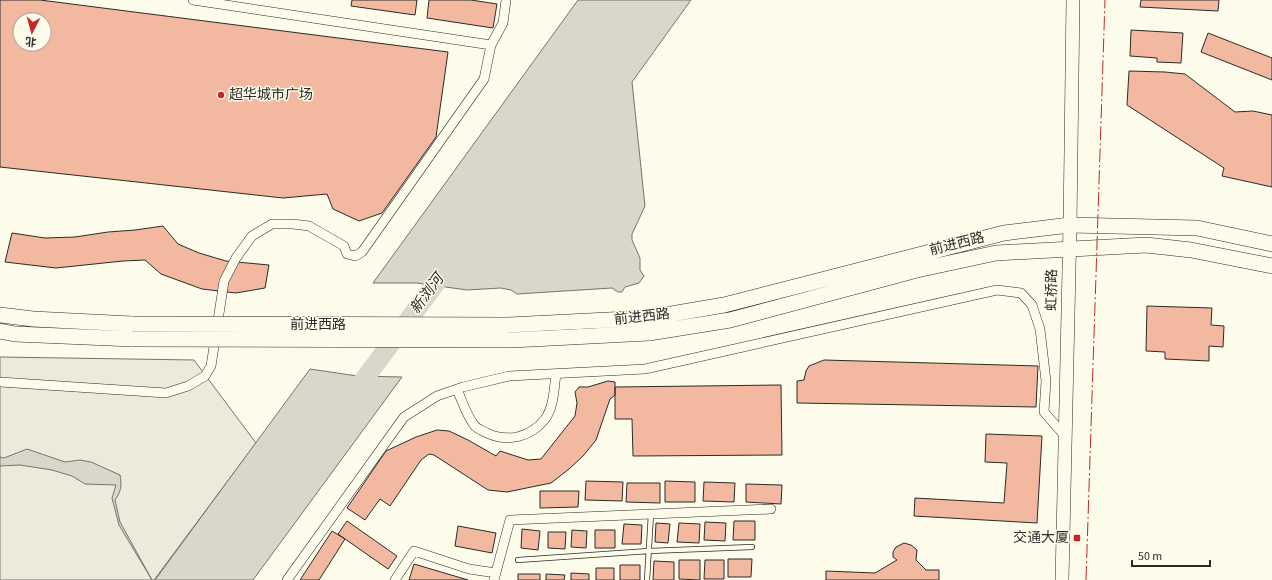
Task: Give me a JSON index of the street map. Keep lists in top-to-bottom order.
{
  "streets": {
    "main road": ["前进西路"],
    "street": ["虹桥路"]
  },
  "crossings": [
    ["前进西路", "虹桥路"]
  ],
  "water": ["新浏河"],
  "places": {
    "other": ["超华城市广场"],
    "transit": ["交通大厦"]
  },
  "scale_bar": "50 m",
  "north": "bottom"
}
